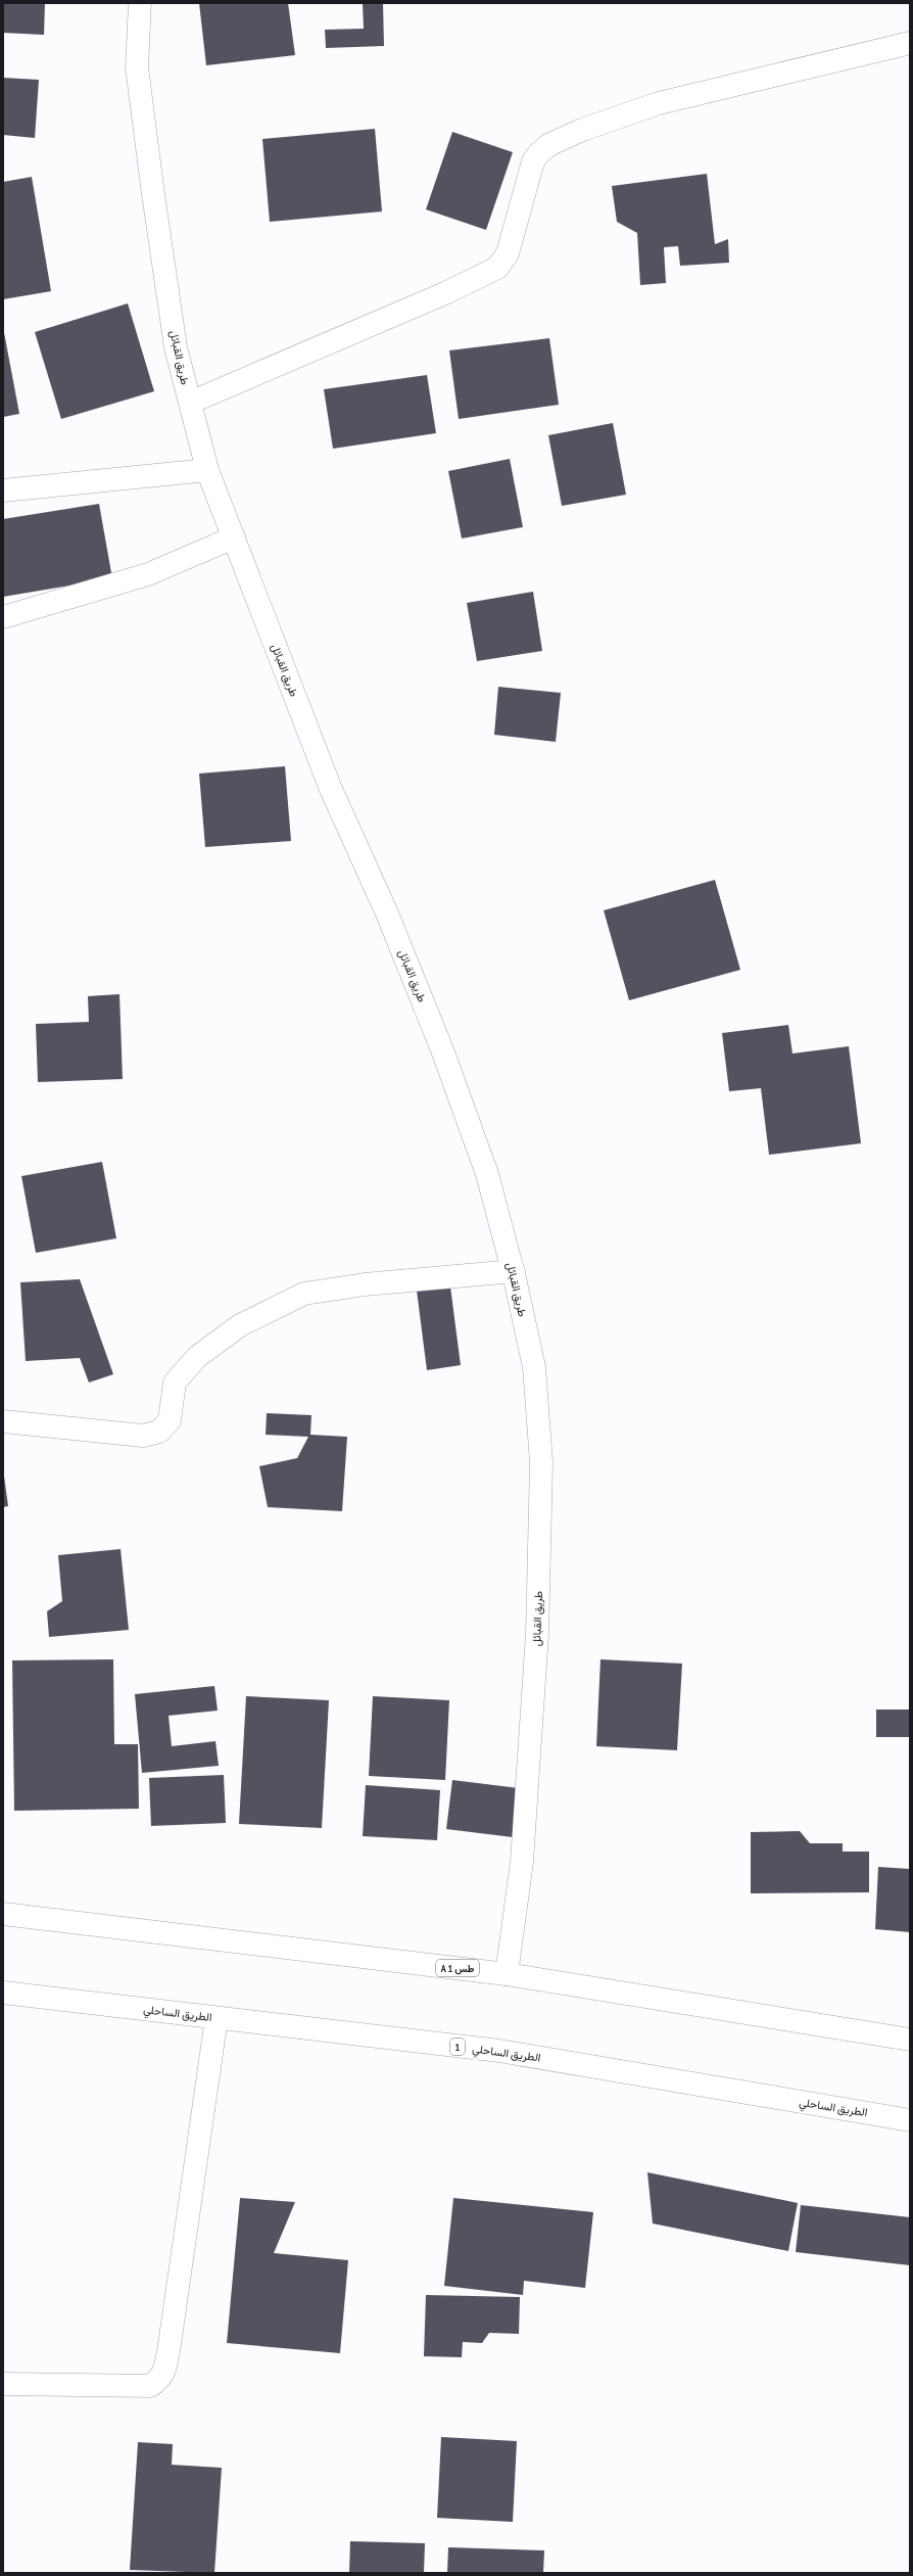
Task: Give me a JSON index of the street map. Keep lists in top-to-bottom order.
{
  "streets": {
    "main road": [
      "طريق القبائل",
      "A 1 طس",
      "الطريق الساحلي",
      "1"
    ]
  },
  "crossings": [
    ["طريق القبائل", "A 1 طس"]
  ]
}
